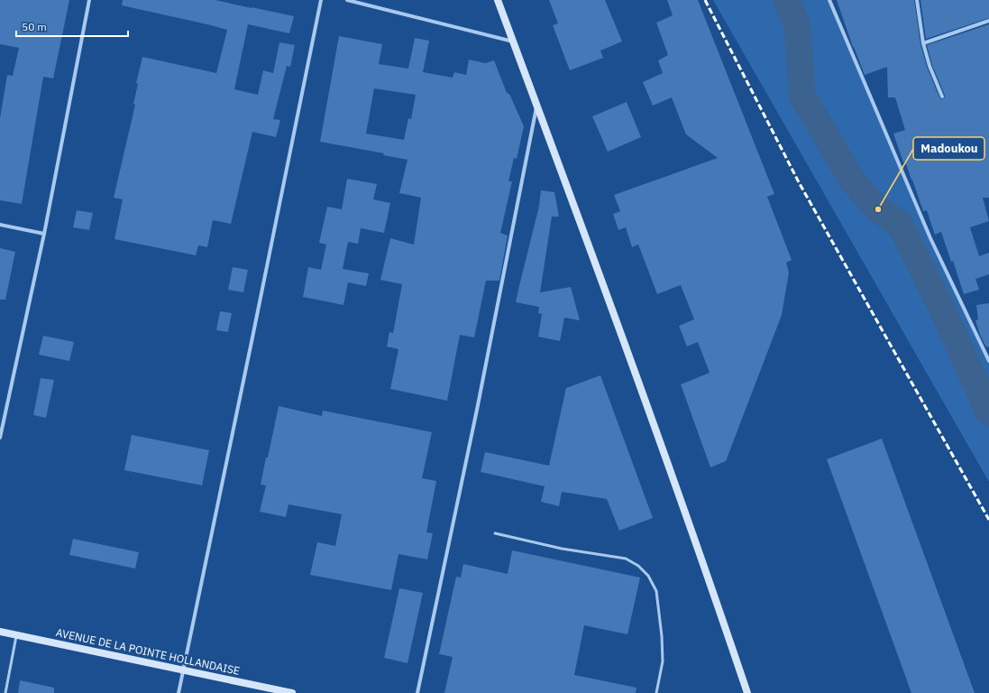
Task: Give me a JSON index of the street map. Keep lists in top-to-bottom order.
{
  "streets": {
    "street": ["AVENUE DE LA POINTE HOLLANDAISE"]
  },
  "places": ["Madoukou"],
  "scale_bar": "50 m"
}
